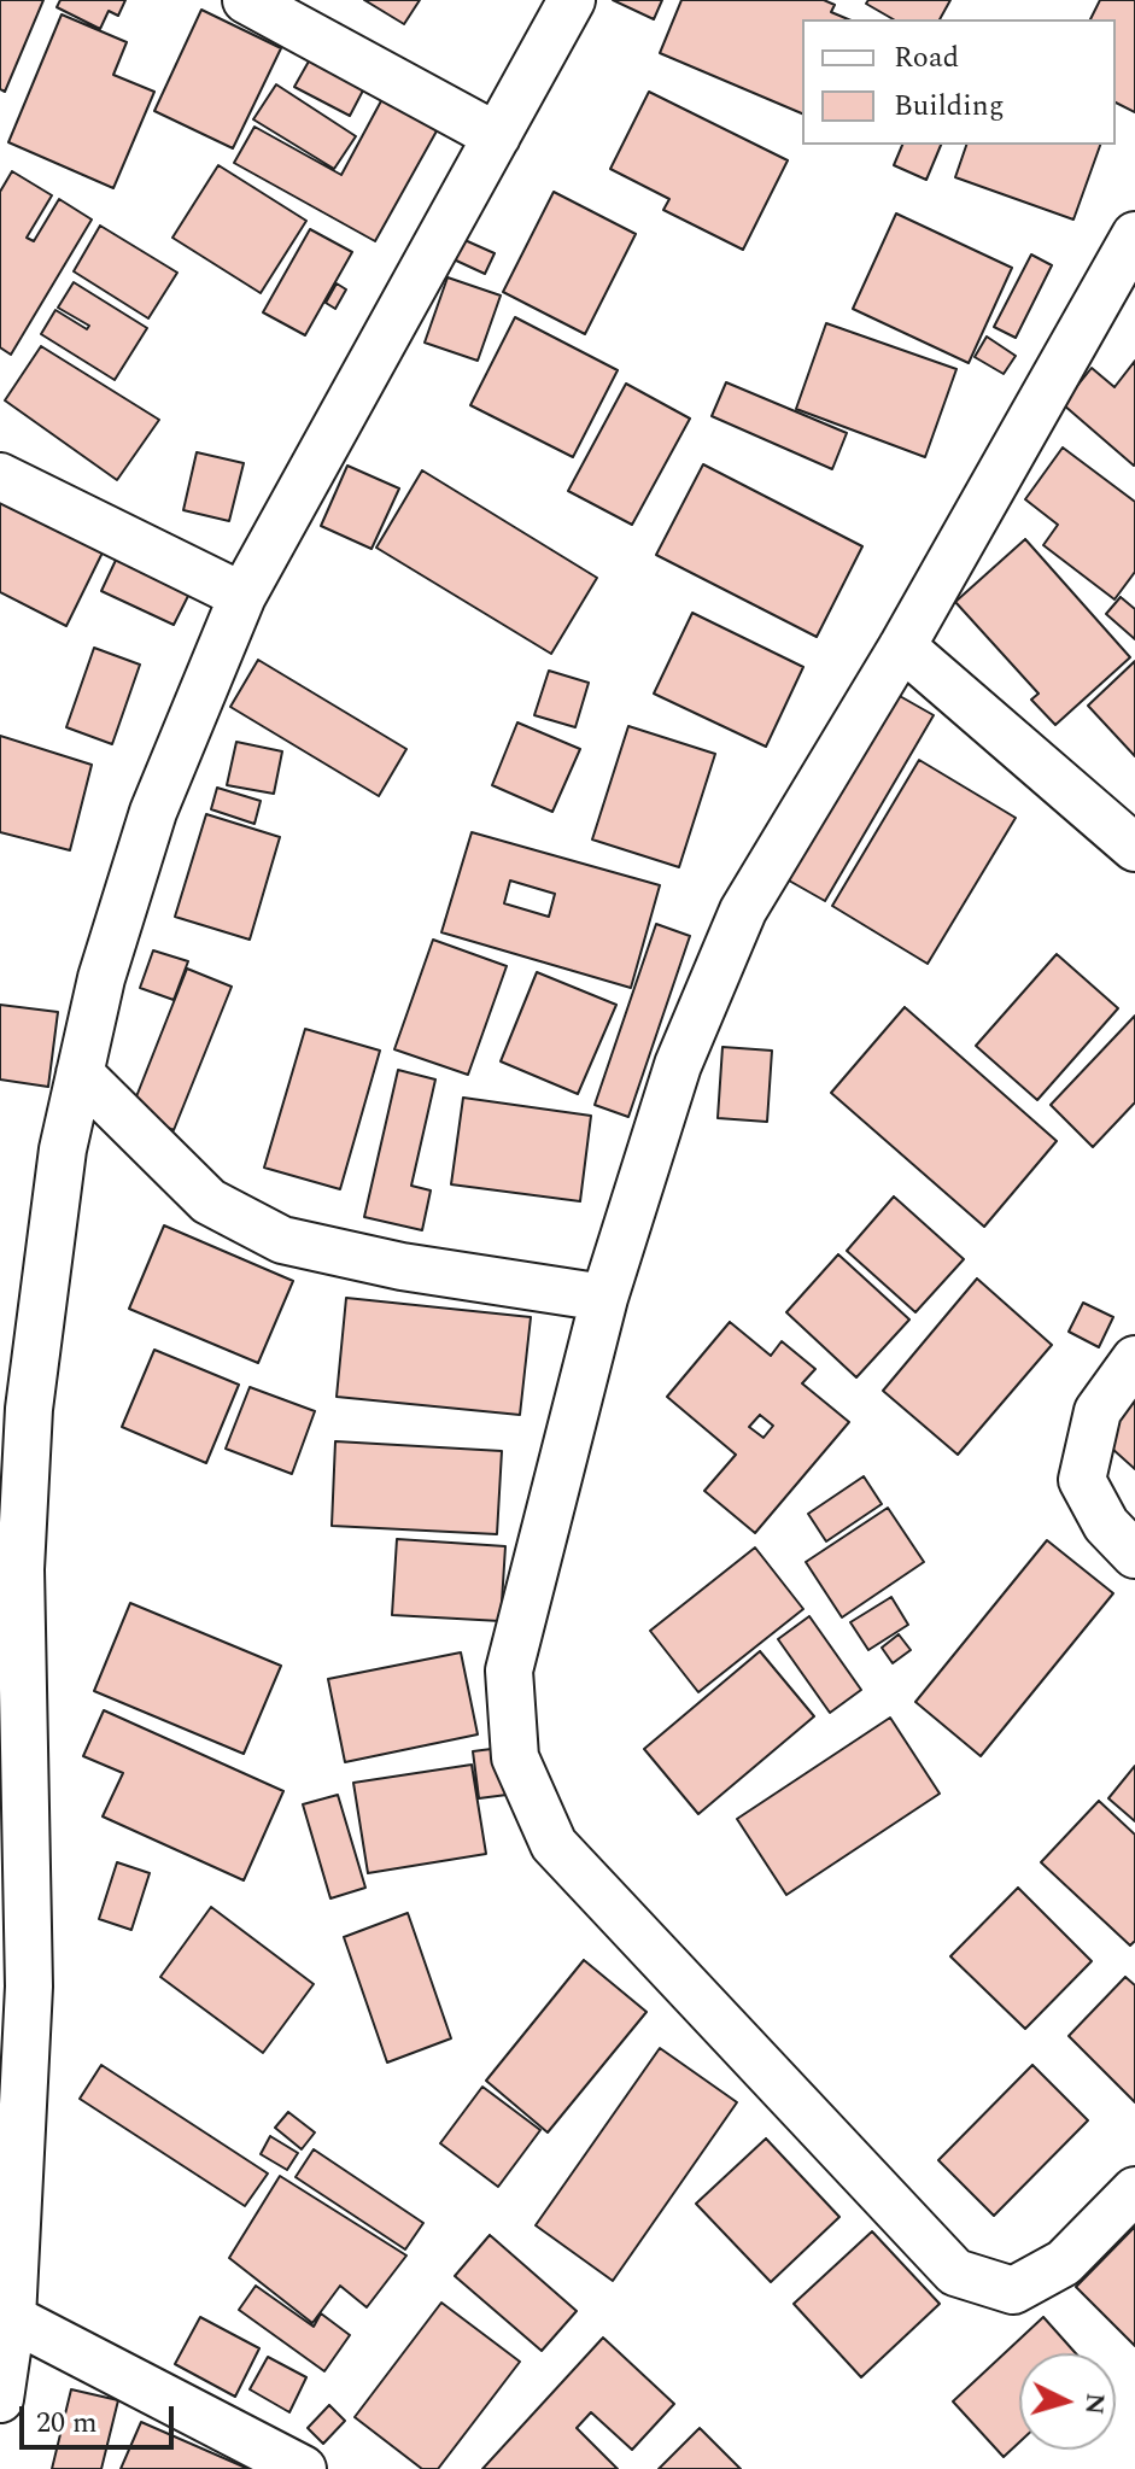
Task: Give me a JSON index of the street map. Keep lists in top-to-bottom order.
{
  "legend": ["Road", "Building"],
  "scale_bar": "20 m",
  "north": "right"
}
